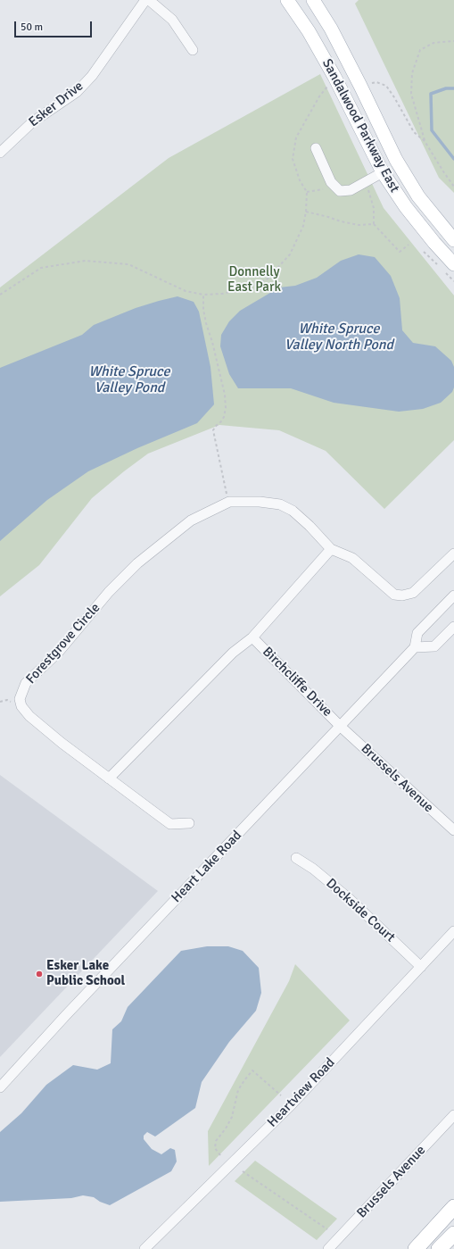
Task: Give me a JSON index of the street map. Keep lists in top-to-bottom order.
{
  "streets": {
    "main road": ["Sandalwood Parkway East"],
    "street": [
      "Esker Drive",
      "Forestgrove Circle",
      "Birchcliffe Drive",
      "Brussels Avenue",
      "Heart Lake Road",
      "Dockside Court",
      "Heartview Road"
    ]
  },
  "crossings": [
    ["Birchcliffe Drive", "Brussels Avenue"],
    ["Birchcliffe Drive", "Heart Lake Road"],
    ["Brussels Avenue", "Heart Lake Road"],
    ["Dockside Court", "Heartview Road"]
  ],
  "water": ["White Spruce Valley North Pond", "White Spruce Valley Pond"],
  "parks": ["Donnelly East Park"],
  "places": ["Esker Lake Public School"],
  "scale_bar": "50 m"
}
